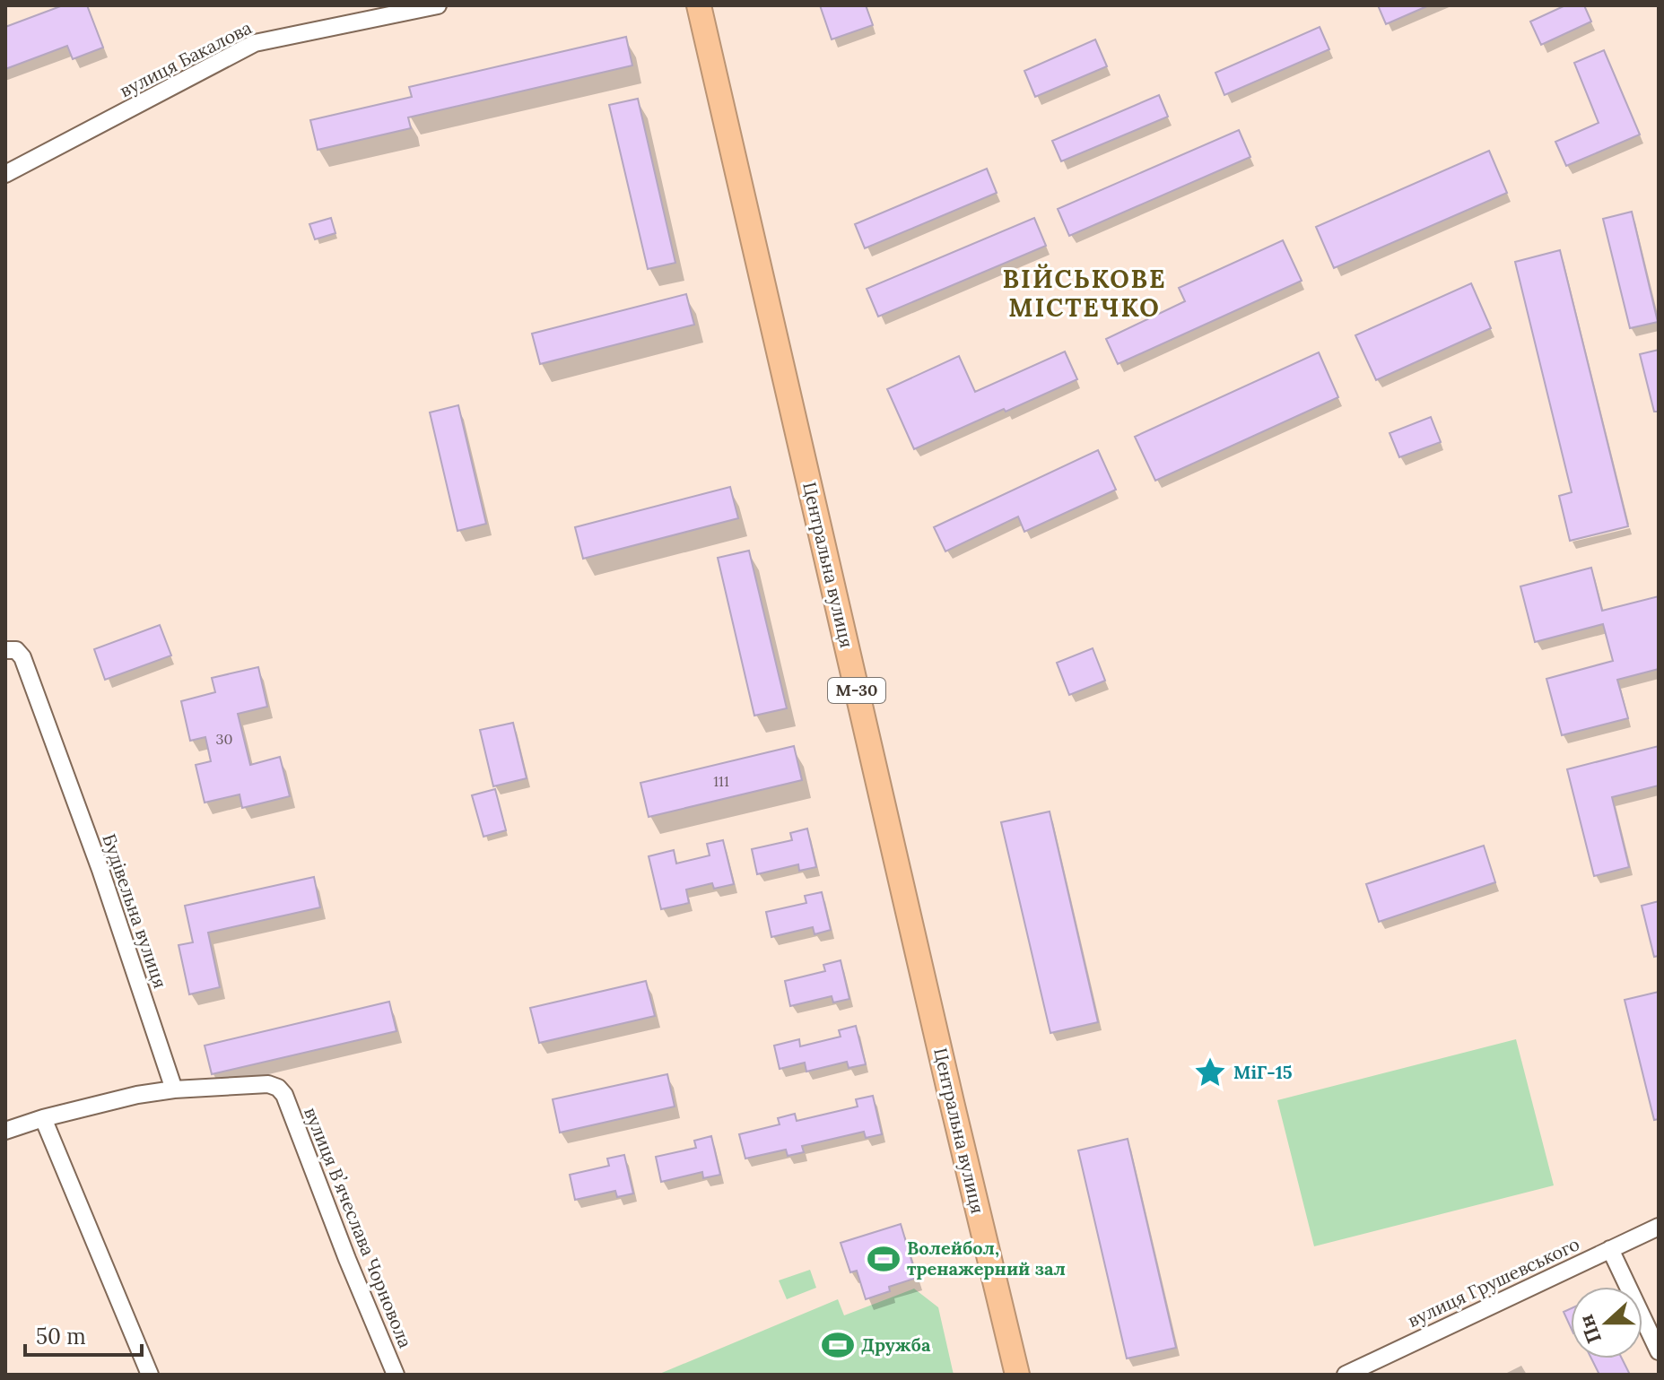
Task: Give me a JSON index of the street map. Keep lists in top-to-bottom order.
{
  "streets": {
    "highway": ["Центральна вулиця", "М-30"],
    "street": [
      "вулиця Бакалова",
      "Будівельна вулиця",
      "вулиця Вʼячеслава Чорновола",
      "вулиця Грушевського"
    ]
  },
  "crossings": [
    ["Будівельна вулиця", "вулиця Вʼячеслава Чорновола"]
  ],
  "districts": ["ВІЙСЬКОВЕ МІСТЕЧКО"],
  "places": {
    "place": ["МіГ-15"],
    "sports": ["Волейбол, тренажерний зал", "Дружба"]
  },
  "house_numbers": ["30", "111"],
  "scale_bar": "50 m",
  "north": "left"
}
